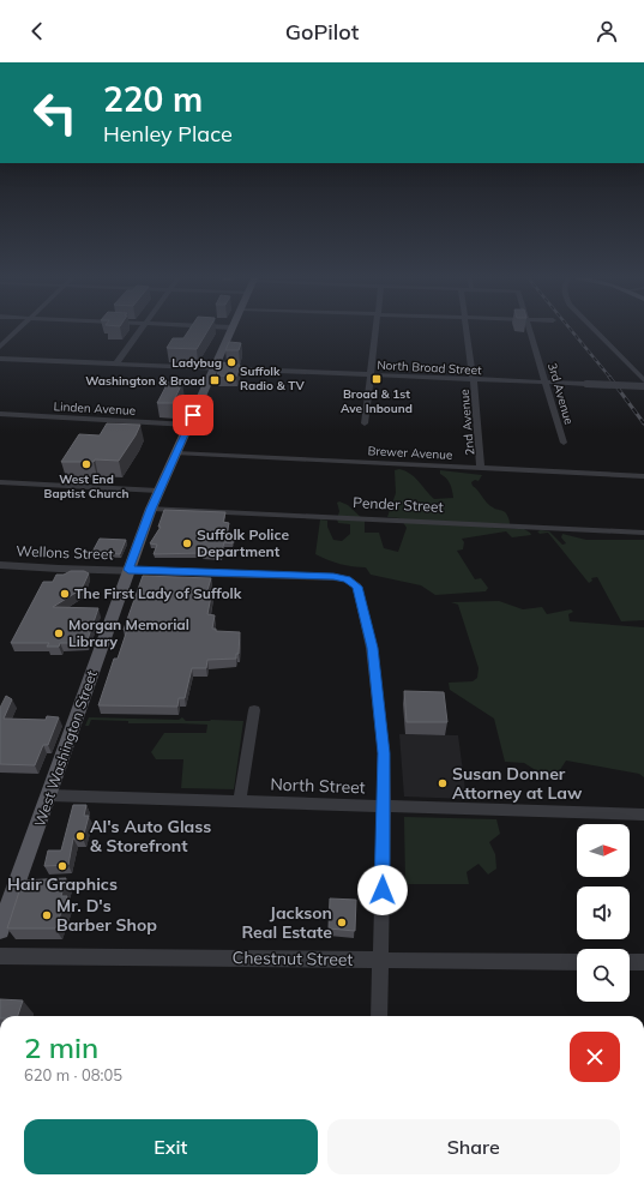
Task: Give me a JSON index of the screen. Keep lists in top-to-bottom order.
{
  "streets": {
    "main road": ["West Washington Street"],
    "street": [
      "North Broad Street",
      "3rd Avenue",
      "Linden Avenue",
      "2nd Avenue",
      "Brewer Avenue",
      "Pender Street",
      "Wellons Street",
      "North Street",
      "Chestnut Street"
    ]
  },
  "crossings": [
    ["North Broad Street", "3rd Avenue"],
    ["North Broad Street", "2nd Avenue"],
    ["North Broad Street", "West Washington Street"],
    ["Linden Avenue", "West Washington Street"],
    ["2nd Avenue", "Brewer Avenue"],
    ["Brewer Avenue", "West Washington Street"],
    ["Pender Street", "West Washington Street"],
    ["Wellons Street", "West Washington Street"],
    ["Wellons Street", "North Street"],
    ["West Washington Street", "North Street"]
  ],
  "places": {
    "other": [
      "Ladybug",
      "Suffolk Radio & TV",
      "West End Baptist Church",
      "Suffolk Police Department",
      "The First Lady of Suffolk",
      "Morgan Memorial Library",
      "Susan Donner Attorney at Law",
      "Al's Auto Glass & Storefront",
      "Hair Graphics",
      "Mr. D's Barber Shop",
      "Jackson Real Estate"
    ],
    "transit": ["Broad & 1st Ave Inbound", "Washington & Broad"]
  },
  "north": "right",
  "page": {
    "header": "GoPilot",
    "turn": ["220 m", "Henley Place"],
    "heading": ["2 min", "620 m · 08:05"],
    "buttons": ["Exit", "Share"]
  }
}
